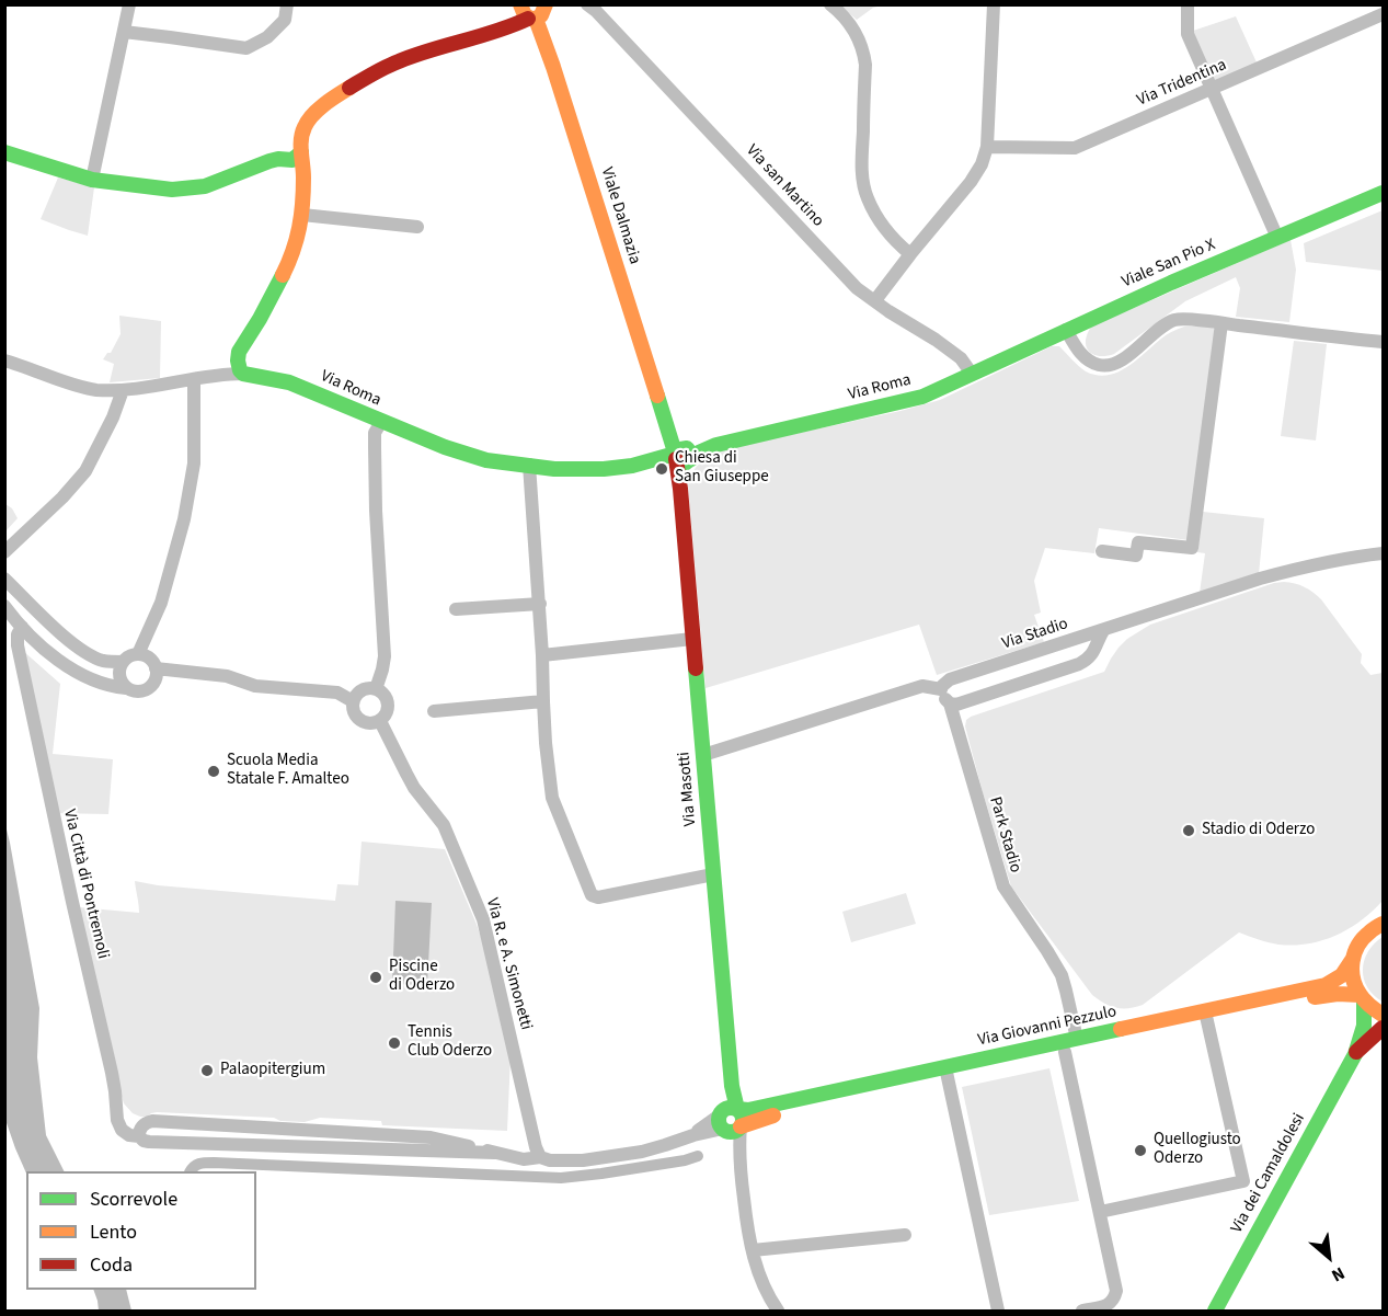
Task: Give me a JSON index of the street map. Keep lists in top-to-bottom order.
{
  "streets": {
    "street": [
      "Via Tridentina",
      "Via san Martino",
      "Viale Dalmazia",
      "Viale San Pio X",
      "Via Roma",
      "Via Stadio",
      "Via Masotti",
      "Park Stadio",
      "Via Città di Pontremoli",
      "Via R. e A. Simonetti",
      "Via Giovanni Pezzulo",
      "Via dei Camaldolesi"
    ]
  },
  "crossings": [
    ["Via san Martino", "Viale San Pio X"],
    ["Via san Martino", "Via Roma"],
    ["Viale Dalmazia", "Via Roma"],
    ["Viale Dalmazia", "Via Masotti"],
    ["Viale San Pio X", "Via Roma"],
    ["Via Roma", "Via Masotti"],
    ["Via Stadio", "Via Masotti"],
    ["Via Stadio", "Park Stadio"],
    ["Via Masotti", "Via Città di Pontremoli"],
    ["Via Masotti", "Via Giovanni Pezzulo"],
    ["Park Stadio", "Via Giovanni Pezzulo"],
    ["Via Città di Pontremoli", "Via R. e A. Simonetti"],
    ["Via Città di Pontremoli", "Via Giovanni Pezzulo"],
    ["Via Giovanni Pezzulo", "Via dei Camaldolesi"]
  ],
  "places": [
    "Chiesa di San Giuseppe",
    "Scuola Media Statale F. Amalteo",
    "Stadio di Oderzo",
    "Piscine di Oderzo",
    "Tennis Club Oderzo",
    "Palaopitergium",
    "Quellogiusto Oderzo"
  ],
  "legend": ["Scorrevole", "Lento", "Coda"],
  "north": "bottom right"
}
